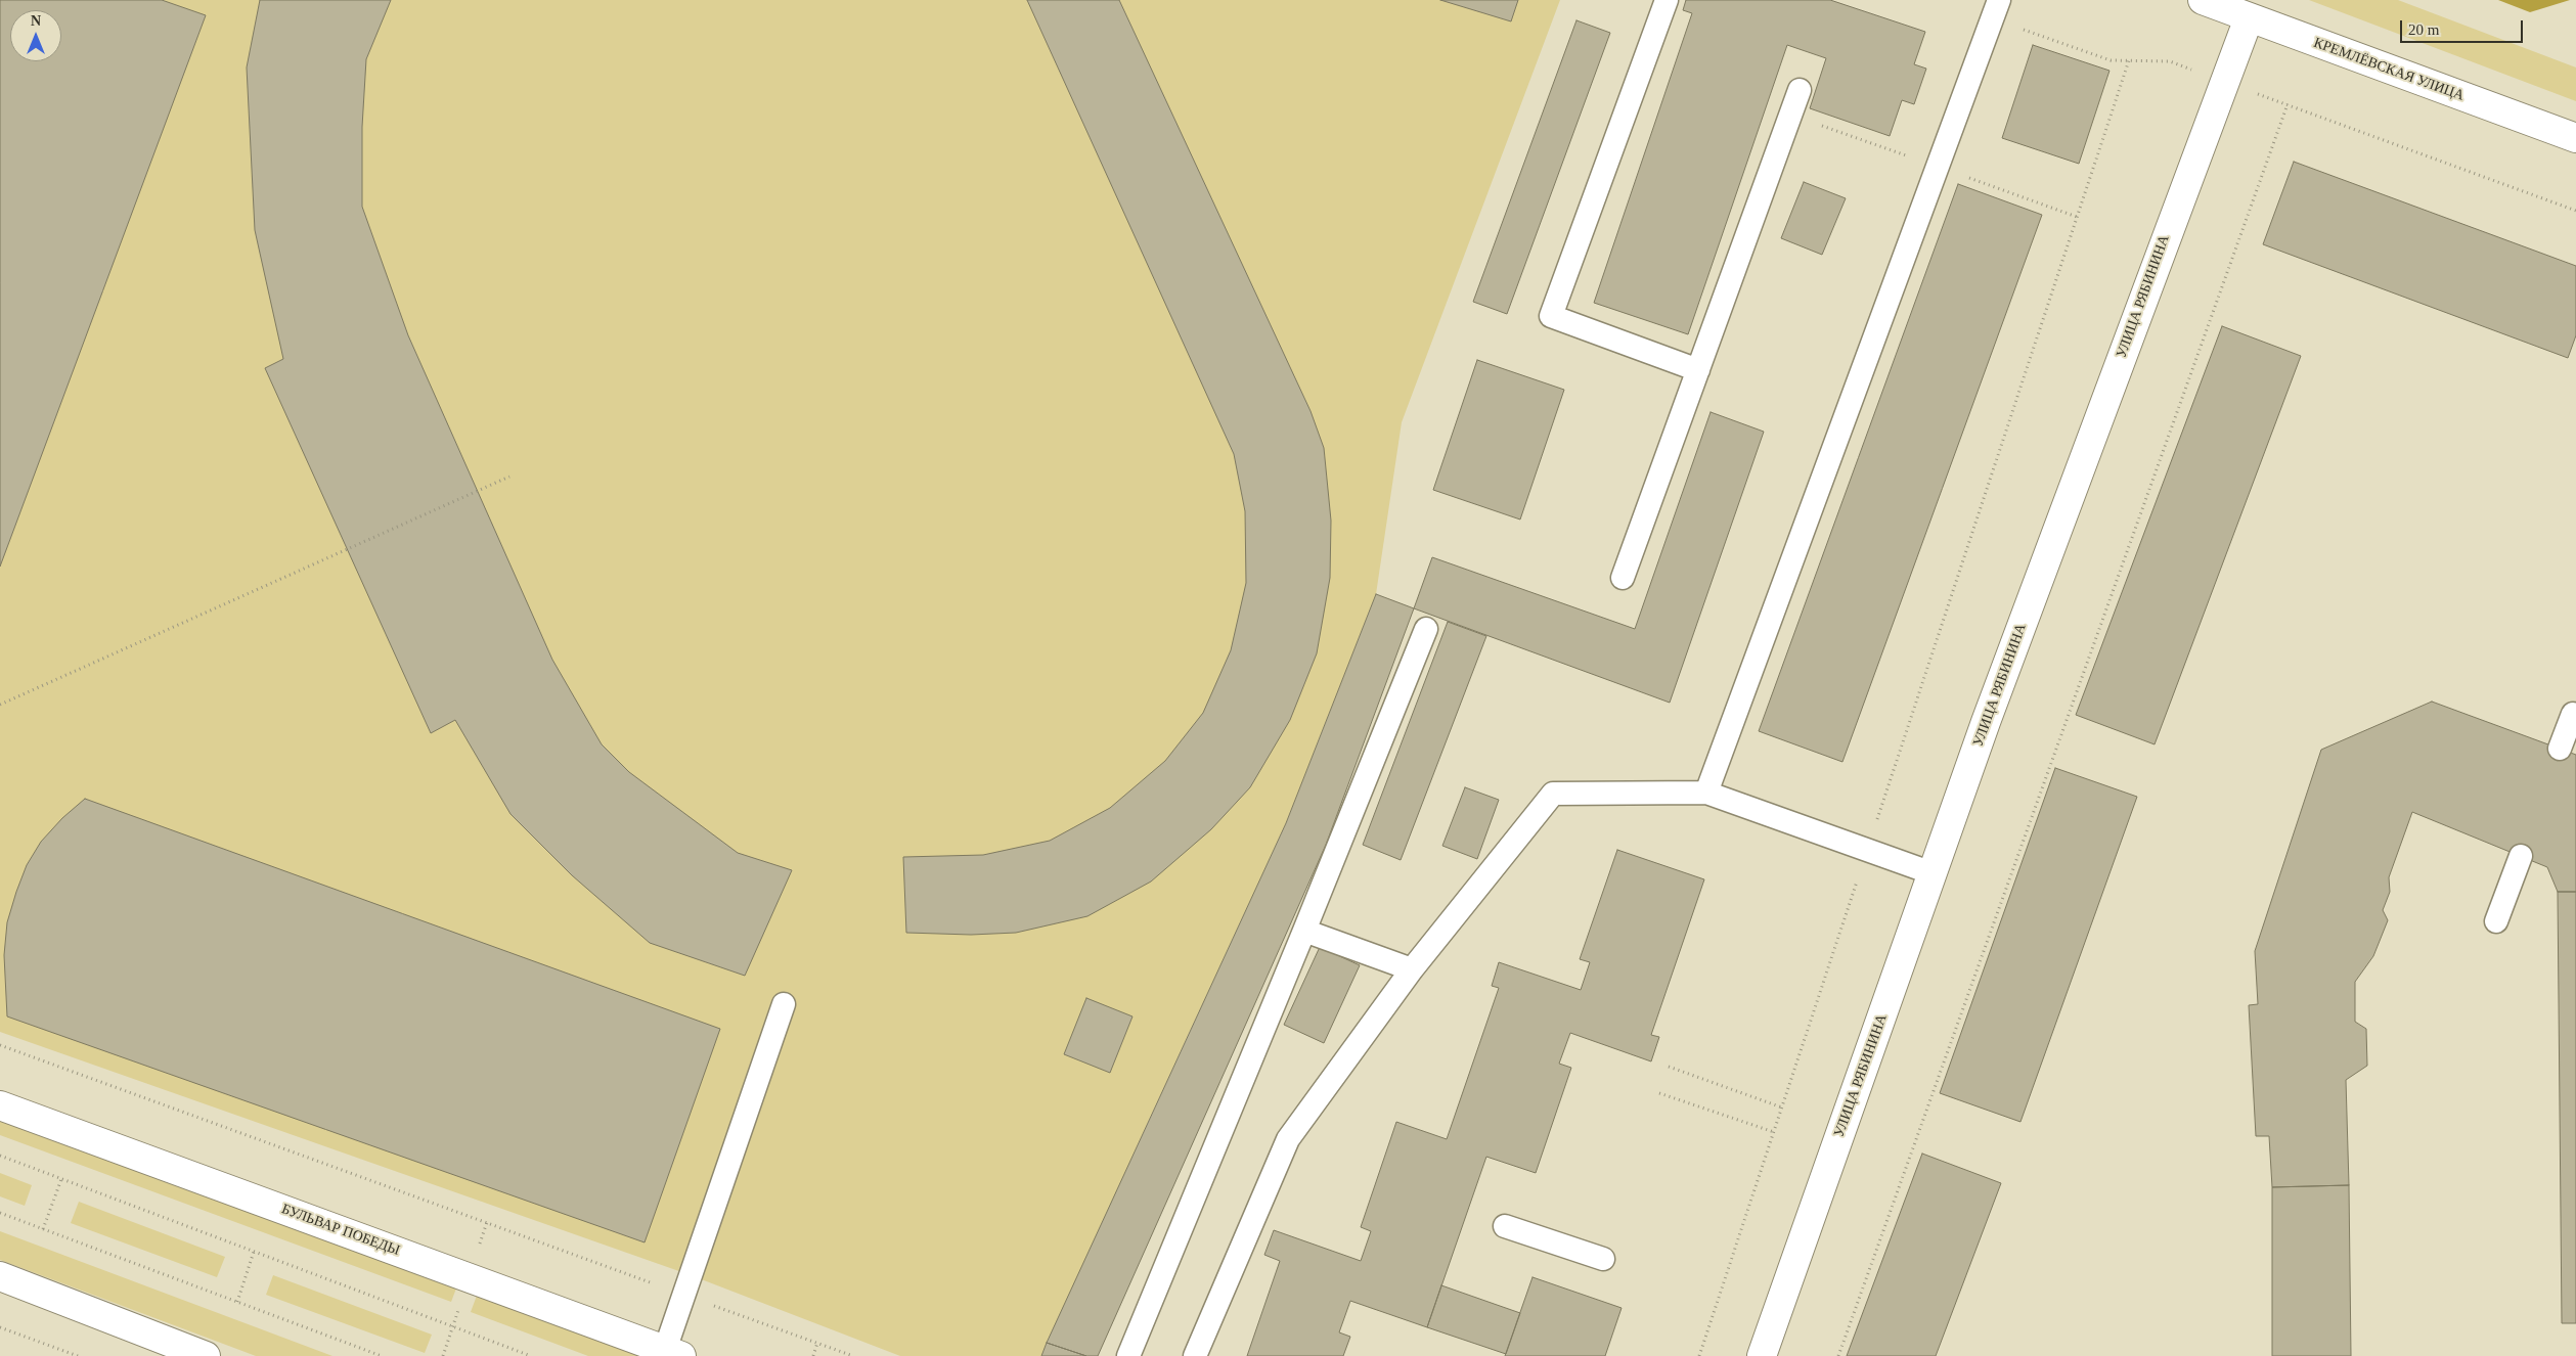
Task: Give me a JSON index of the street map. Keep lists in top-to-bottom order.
{
  "streets": {
    "street": ["КРЕМЛЁВСКАЯ УЛИЦА", "УЛИЦА РЯБИНИНА", "БУЛЬВАР ПОБЕДЫ"]
  },
  "crossings": [
    ["КРЕМЛЁВСКАЯ УЛИЦА", "УЛИЦА РЯБИНИНА"]
  ],
  "scale_bar": "20 m",
  "north": "top"
}
